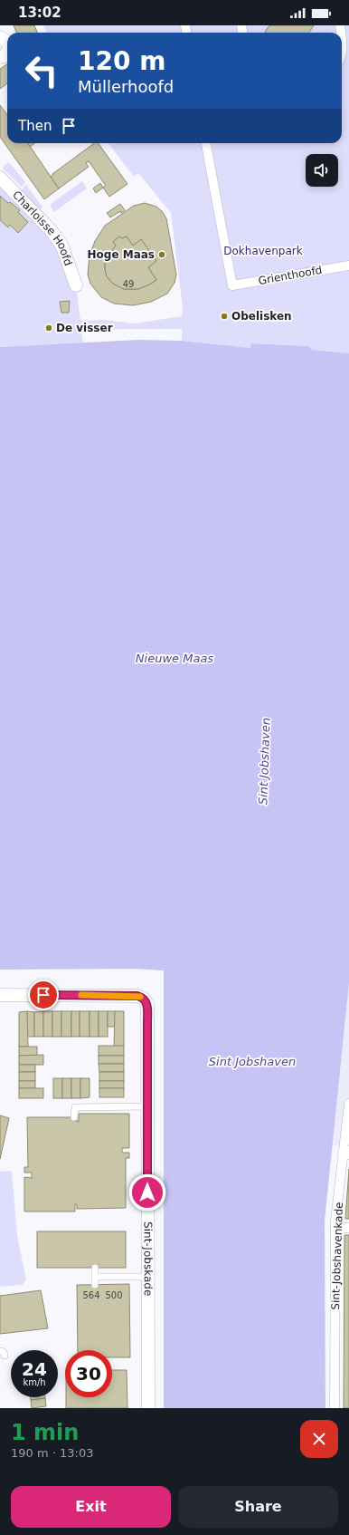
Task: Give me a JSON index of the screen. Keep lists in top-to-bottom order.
{
  "streets": {
    "street": [
      "Charloisse Hoofd",
      "Grienthoofd",
      "Sint-Jobshavenkade",
      "Sint-Jobskade"
    ]
  },
  "water": ["Nieuwe Maas", "Sint Jobshaven"],
  "parks": ["Dokhavenpark"],
  "places": ["Hoge Maas", "Obelisken", "De visser"],
  "house_numbers": ["49", "564", "500"],
  "page": {
    "status": "13:02",
    "turn": ["120 m", "Müllerhoofd"],
    "then": "Then",
    "speed": "24 km/h",
    "limit": "30",
    "heading": ["1 min", "190 m · 13:03"],
    "buttons": ["Exit", "Share"]
  }
}
